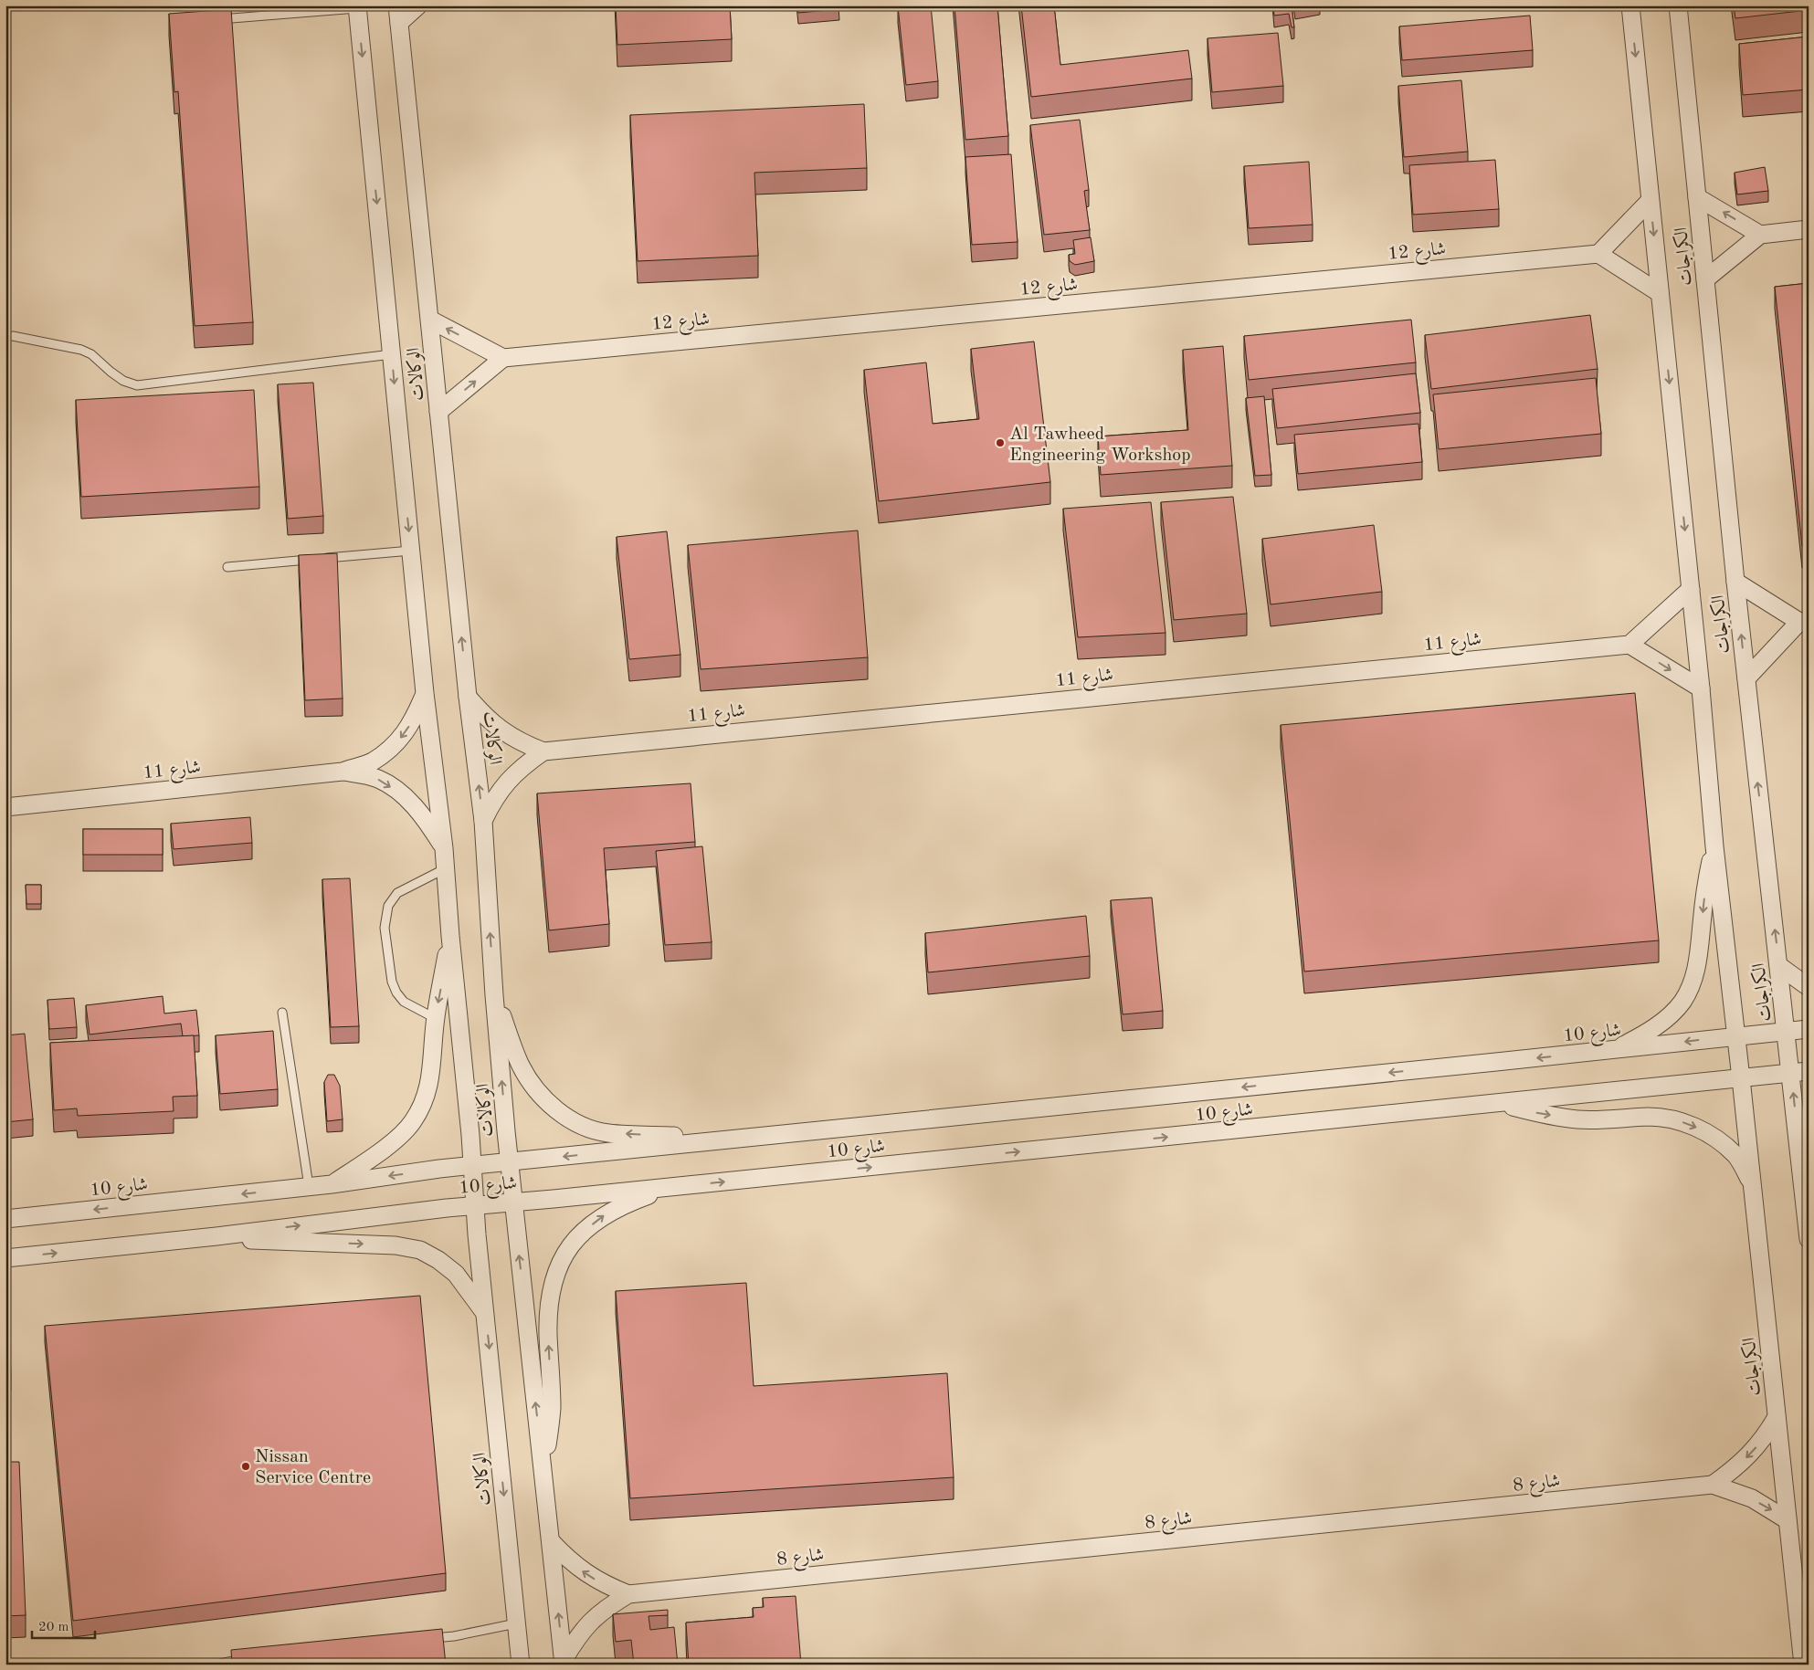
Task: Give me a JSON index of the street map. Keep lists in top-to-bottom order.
{
  "streets": {
    "street": [
      "شارع 12",
      "الكراجات",
      "الوكالات",
      "شارع 11",
      "شارع 10",
      "شارع 8"
    ]
  },
  "crossings": [
    ["الكراجات", "شارع 10"],
    ["الكراجات", "شارع 8"],
    ["الوكالات", "شارع 11"],
    ["الوكالات", "شارع 10"],
    ["الوكالات", "شارع 8"]
  ],
  "places": ["Al Tawheed Engineering Workshop", "Nissan Service Centre"],
  "scale_bar": "20 m"
}
